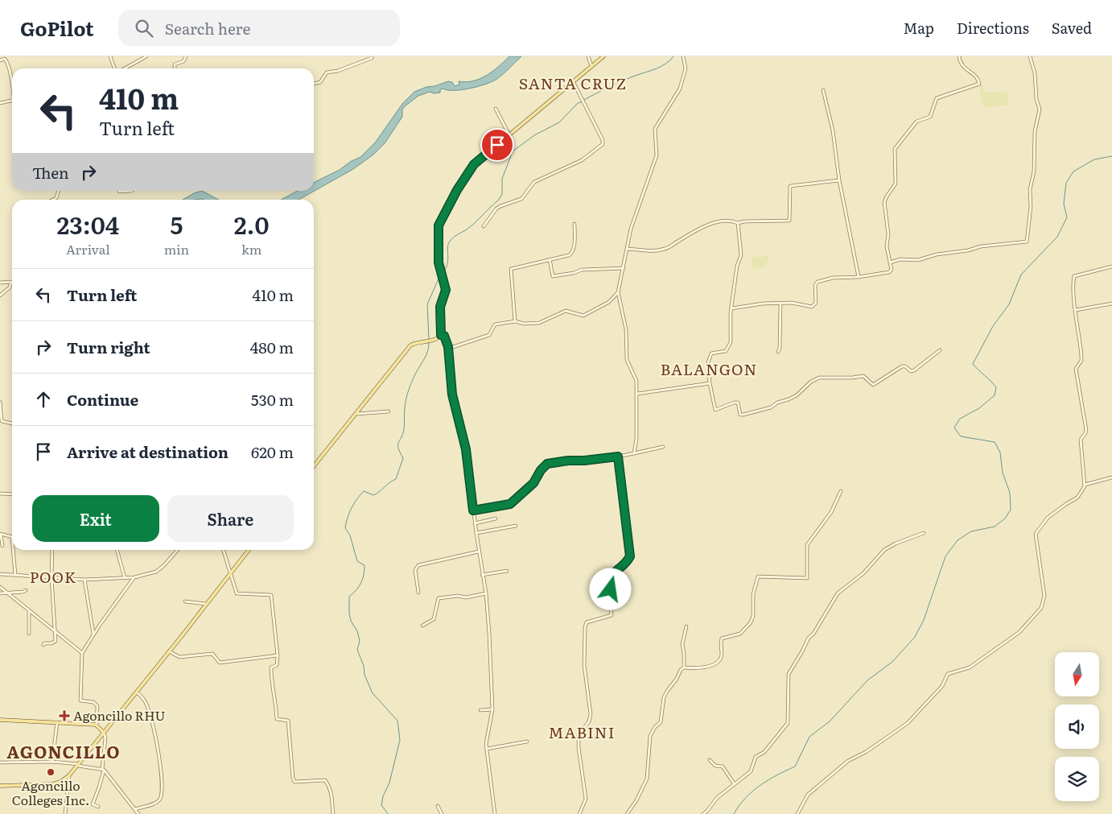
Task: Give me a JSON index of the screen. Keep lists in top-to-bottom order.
{
  "districts": [
    "SANTA CRUZ",
    "BALANGON",
    "POOK",
    "MABINI",
    "AGONCILLO"
  ],
  "places": {
    "health": ["Agoncillo RHU"],
    "other": ["Agoncillo Colleges Inc."]
  },
  "north": "bottom",
  "page": {
    "header": "GoPilot",
    "search": "Search here",
    "nav": ["Map", "Directions", "Saved"],
    "turn": ["410 m", "Turn left"],
    "then": "Then",
    "eta": [
      "23:04",
      "Arrival",
      "5",
      "min",
      "2.0",
      "km"
    ],
    "list": [
      {
        "name": "Turn left",
        "value": "410 m"
      },
      {
        "name": "Turn right",
        "value": "480 m"
      },
      {
        "name": "Continue",
        "value": "530 m"
      },
      {
        "name": "Arrive at destination",
        "value": "620 m"
      }
    ],
    "buttons": ["Exit", "Share"]
  }
}
